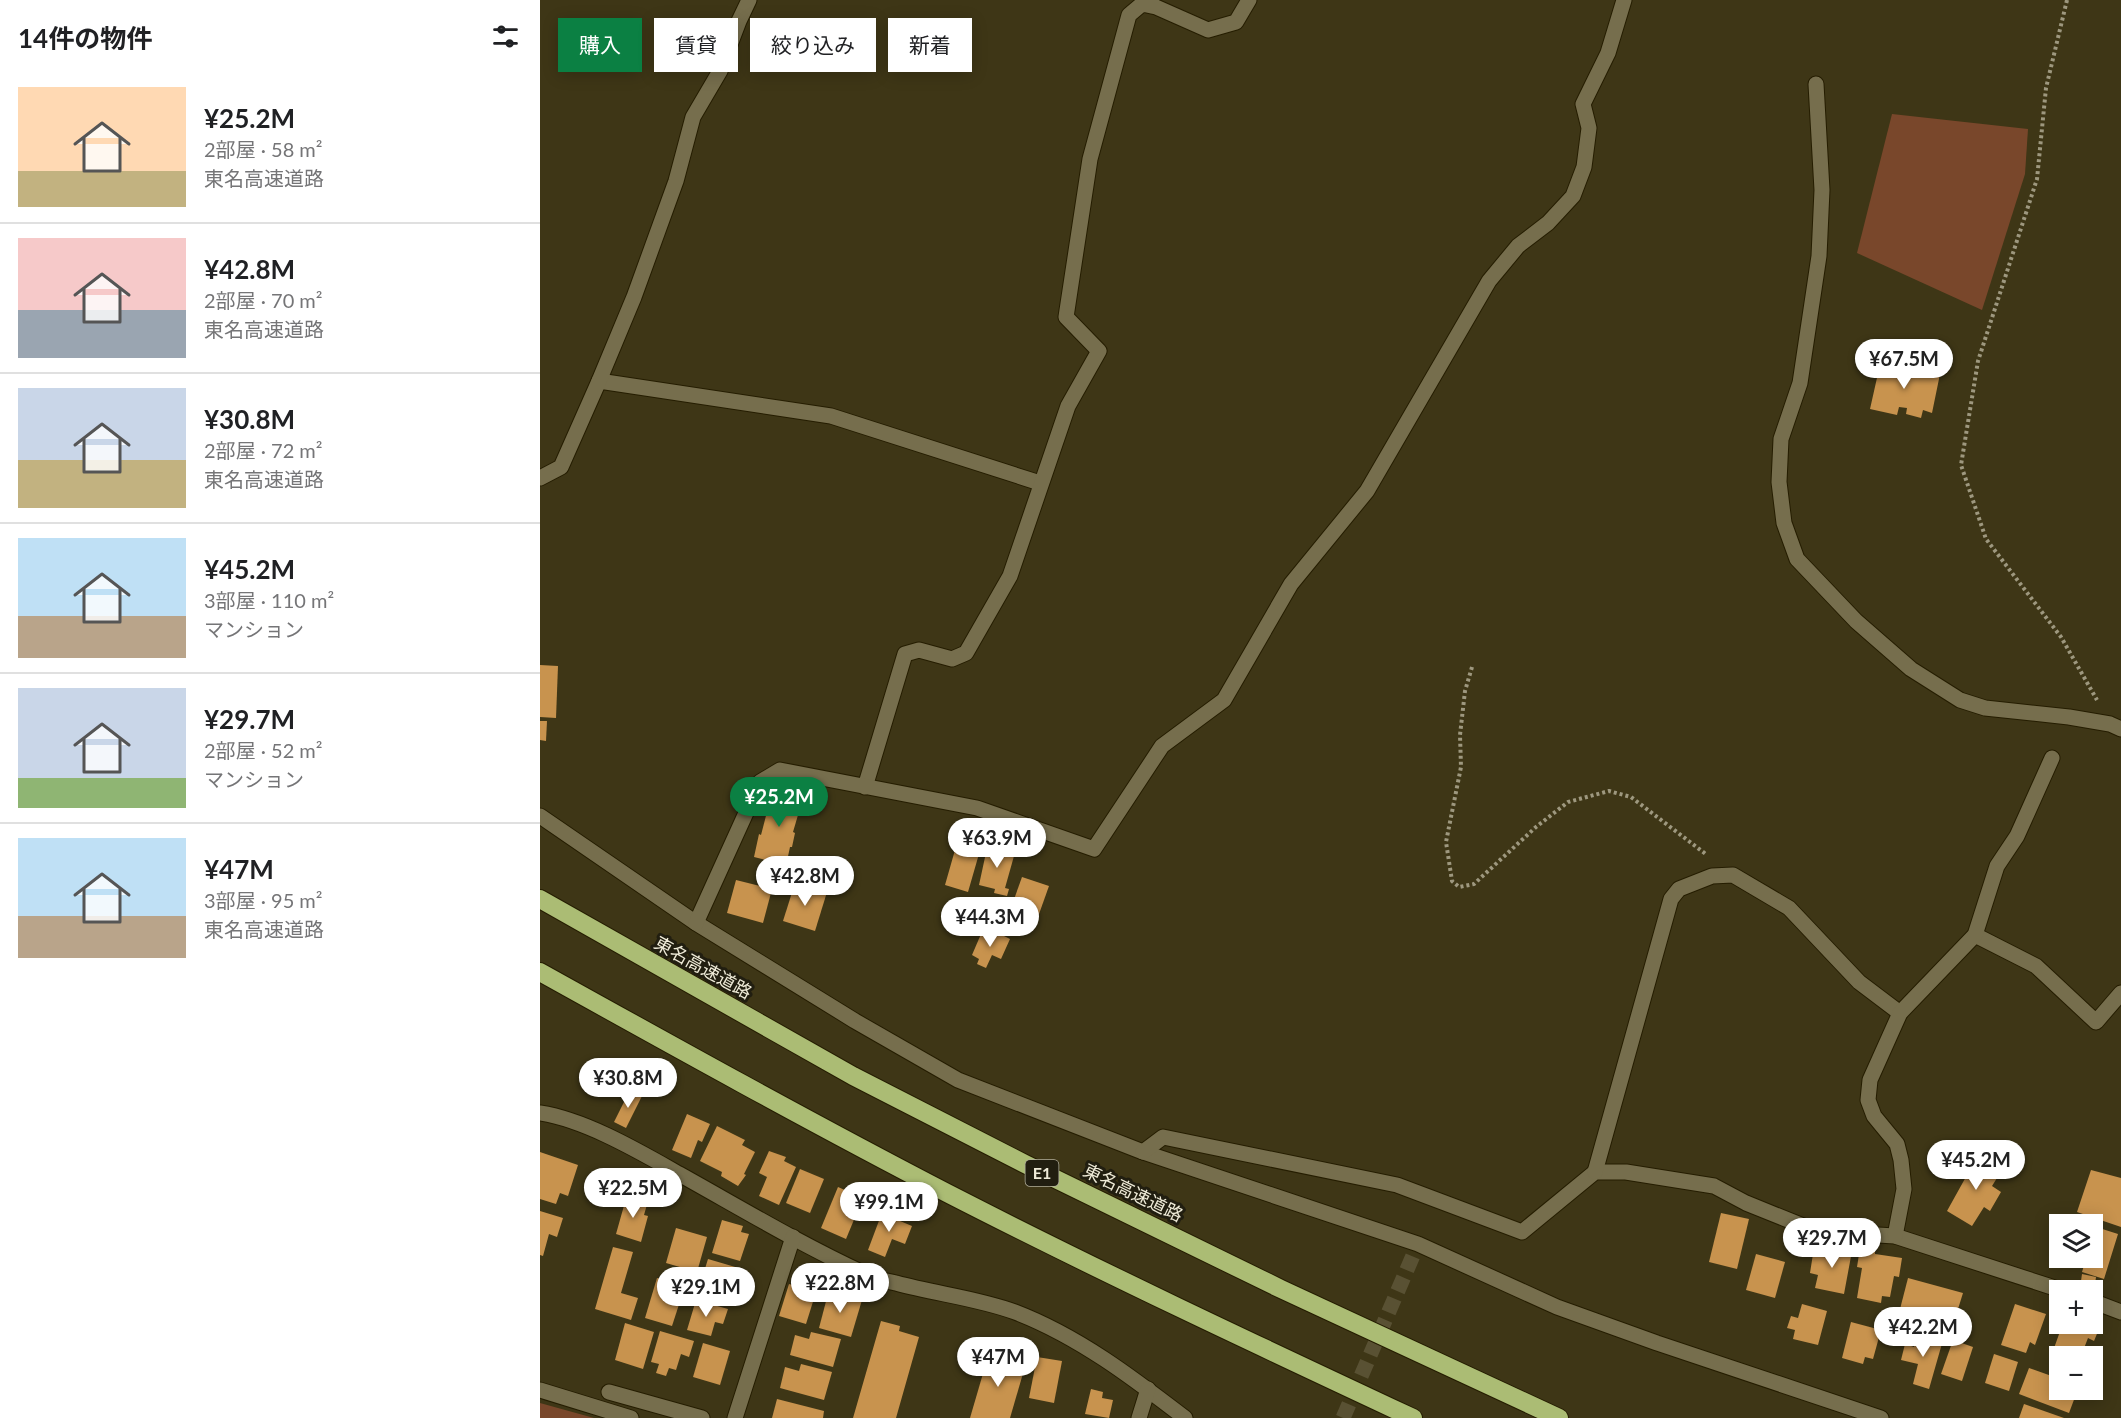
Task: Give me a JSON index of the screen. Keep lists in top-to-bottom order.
{
  "streets": {
    "highway": ["東名高速道路", "E1"]
  },
  "page": {
    "heading": "14件の物件",
    "chip": [
      "購入",
      "賃貸",
      "絞り込み",
      "新着"
    ],
    "list": [
      {
        "name": "¥25.2M",
        "note": "2部屋 · 58 m² · 東名高速道路"
      },
      {
        "name": "¥42.8M",
        "note": "2部屋 · 70 m² · 東名高速道路"
      },
      {
        "name": "¥30.8M",
        "note": "2部屋 · 72 m² · 東名高速道路"
      },
      {
        "name": "¥45.2M",
        "note": "3部屋 · 110 m² · マンション"
      },
      {
        "name": "¥29.7M",
        "note": "2部屋 · 52 m² · マンション"
      },
      {
        "name": "¥47M",
        "note": "3部屋 · 95 m² · 東名高速道路"
      }
    ],
    "price": [
      "¥67.5M",
      "¥25.2M",
      "¥63.9M",
      "¥42.8M",
      "¥44.3M",
      "¥30.8M",
      "¥45.2M",
      "¥22.5M",
      "¥99.1M",
      "¥29.7M",
      "¥22.8M",
      "¥29.1M",
      "¥42.2M",
      "¥47M"
    ],
    "map_buttons": ["+", "−"]
  }
}
